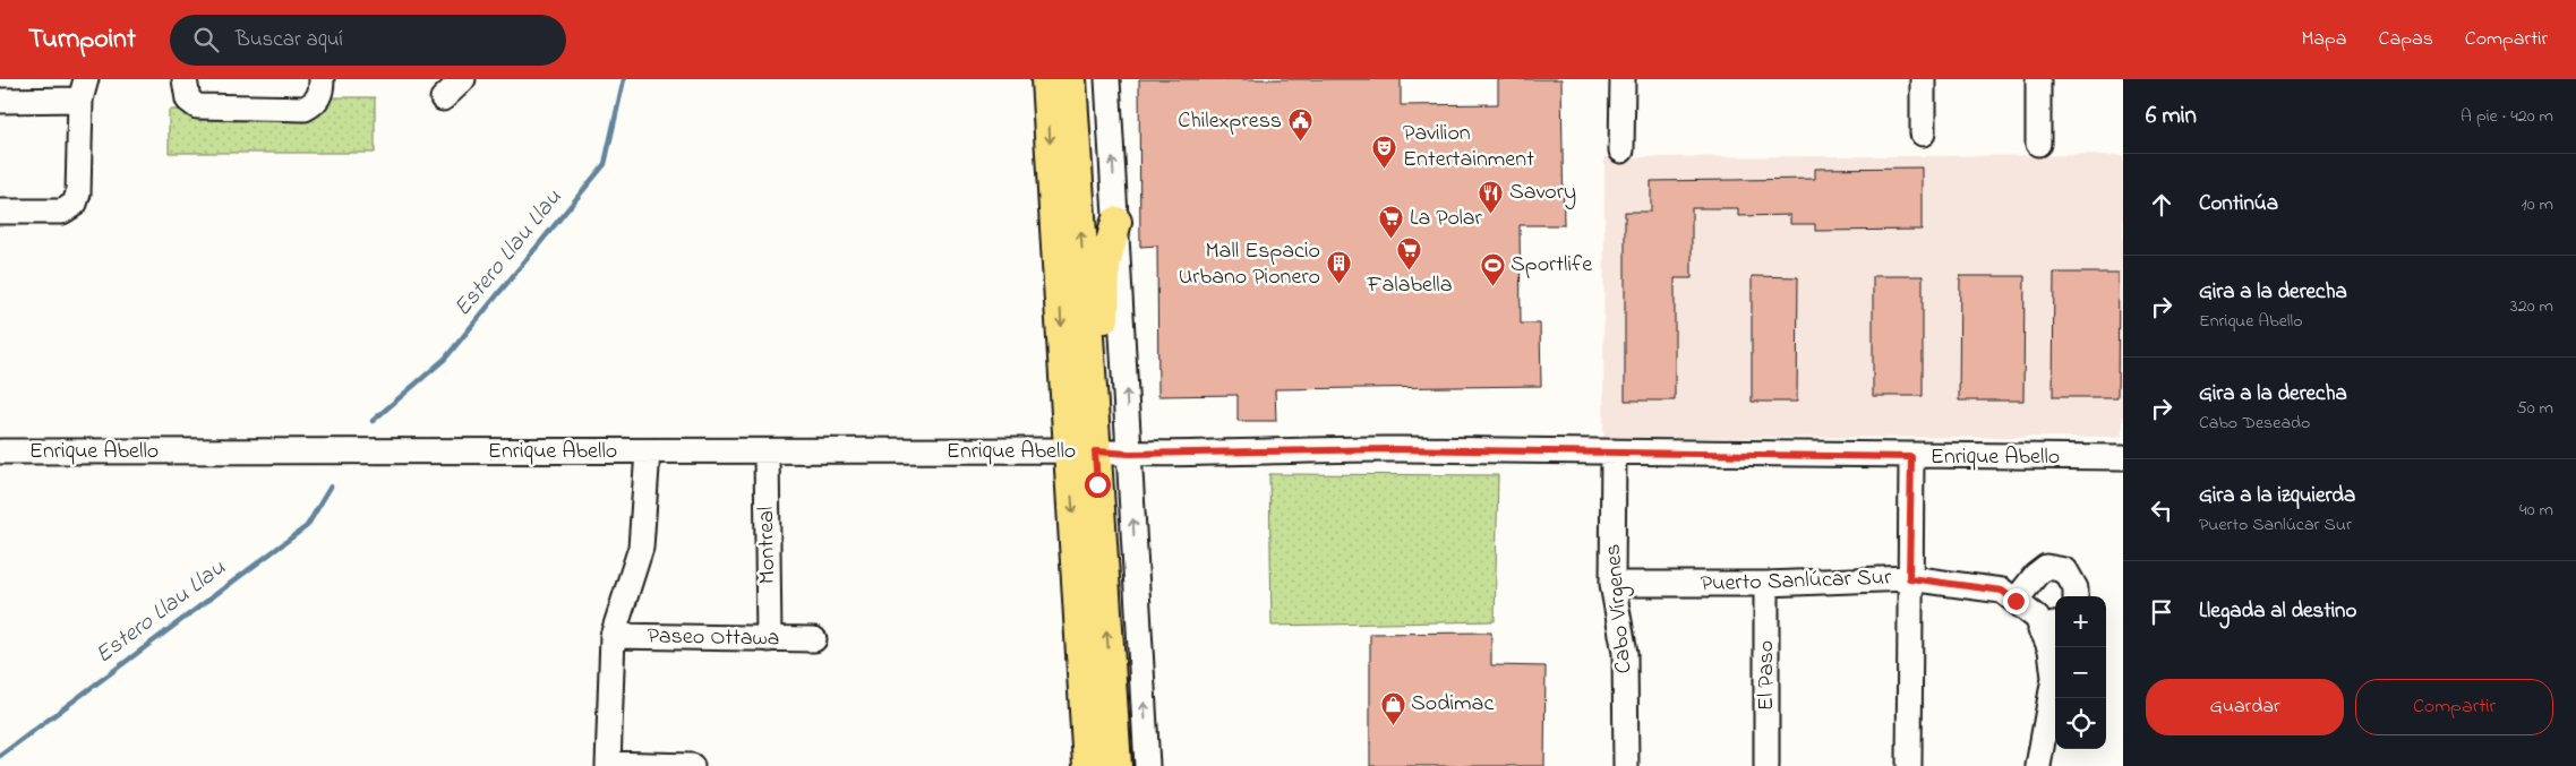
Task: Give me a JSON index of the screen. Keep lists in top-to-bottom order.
{
  "streets": {
    "street": [
      "Enrique Abello",
      "Montreal",
      "Puerto Sanlúcar Sur",
      "Cabo Vírgenes",
      "Paseo Ottawa",
      "El Paso"
    ]
  },
  "crossings": [
    ["Enrique Abello", "Montreal"],
    ["Enrique Abello", "Cabo Vírgenes"],
    ["Montreal", "Paseo Ottawa"],
    ["Puerto Sanlúcar Sur", "Cabo Vírgenes"],
    ["Puerto Sanlúcar Sur", "El Paso"]
  ],
  "water": ["Estero Llau Llau"],
  "places": {
    "public building": ["Chilexpress"],
    "theatre": ["Pavilion Entertainment"],
    "restaurant": ["Savory"],
    "supermarket": ["La Polar", "Falabella"],
    "building": ["Mall Espacio Urbano Pionero"],
    "sports": ["Sportlife"],
    "shop": ["Sodimac"]
  },
  "page": {
    "header": "Turnpoint",
    "search": "Buscar aquí",
    "nav": ["Mapa", "Capas", "Compartir"],
    "heading": ["6 min", "A pie · 420 m"],
    "list": [
      ["Continúa", "10 m"],
      ["Gira a la derecha", "Enrique Abello", "320 m"],
      ["Gira a la derecha", "Cabo Deseado", "50 m"],
      ["Gira a la izquierda", "Puerto Sanlúcar Sur", "40 m"],
      "Llegada al destino"
    ],
    "map_buttons": ["+", "−"],
    "buttons": ["Guardar", "Compartir"]
  }
}
